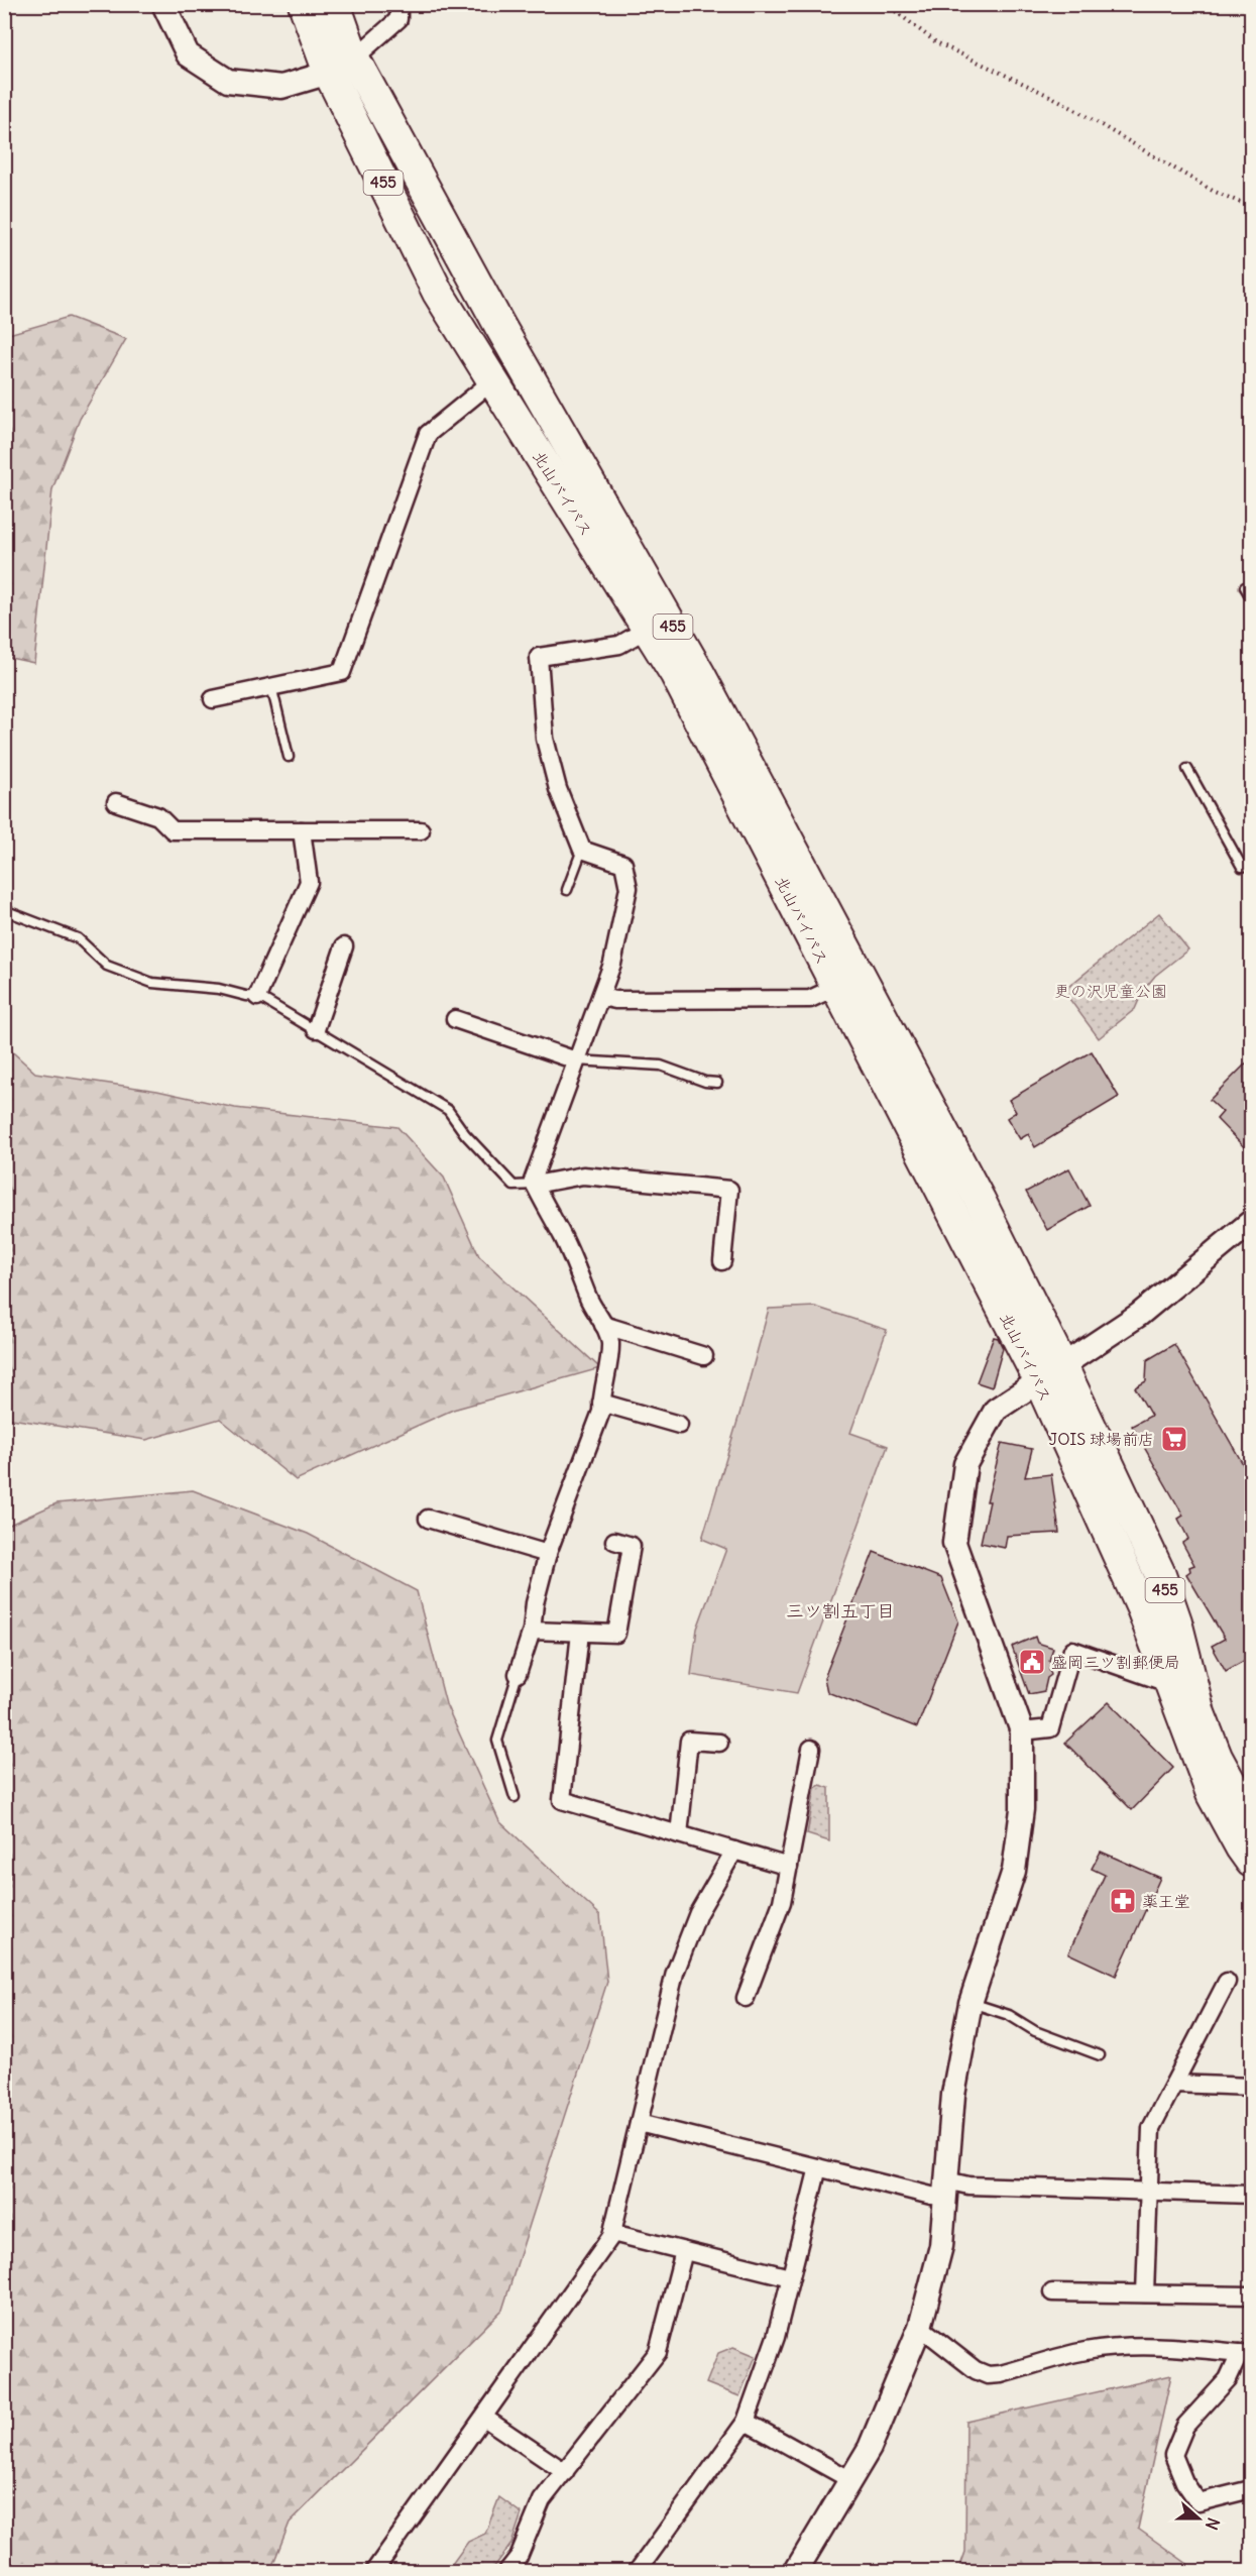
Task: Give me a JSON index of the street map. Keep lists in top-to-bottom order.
{
  "streets": {
    "highway": ["455", "北山バイパス"]
  },
  "districts": ["三ツ割五丁目"],
  "parks": ["更の沢児童公園"],
  "places": {
    "supermarket": ["JOIS 球場前店"],
    "public building": ["盛岡三ツ割郵便局"],
    "pharmacy": ["薬王堂"]
  },
  "north": "right"
}
